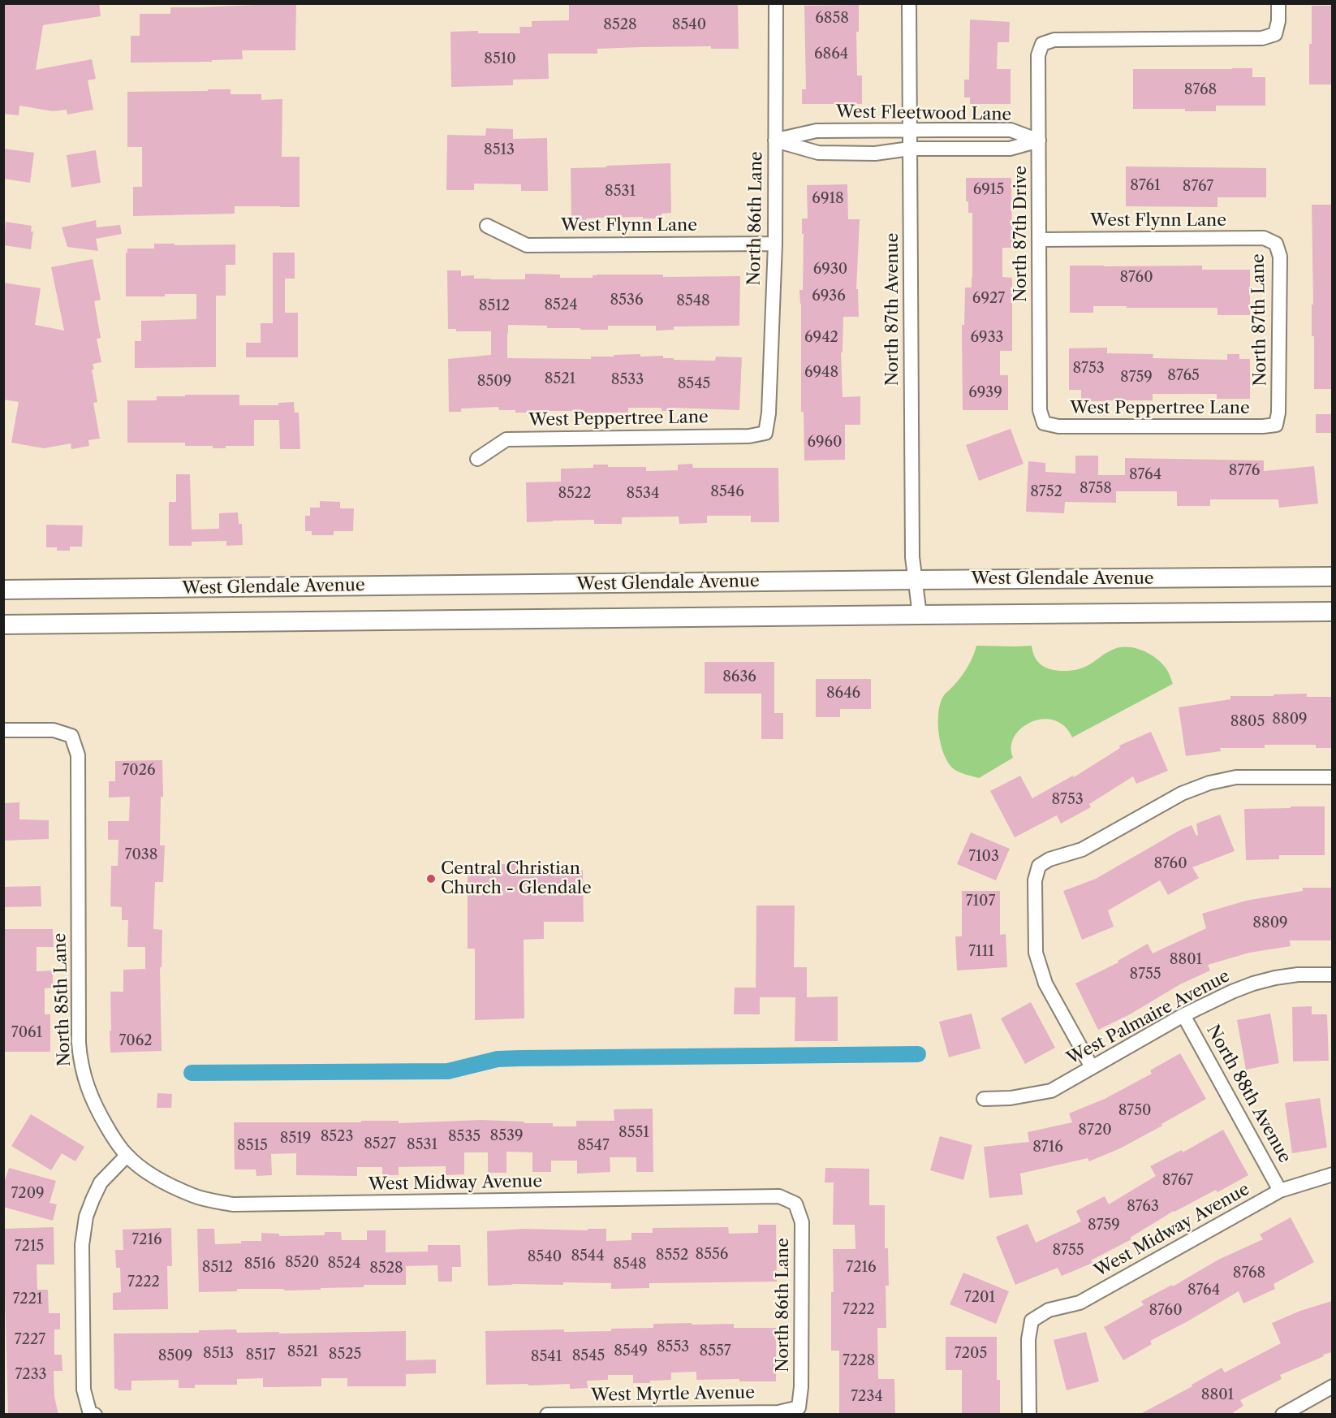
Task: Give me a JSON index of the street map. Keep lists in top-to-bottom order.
{
  "streets": {
    "main road": ["West Glendale Avenue"],
    "street": [
      "West Fleetwood Lane",
      "North 86th Lane",
      "West Flynn Lane",
      "North 87th Drive",
      "North 87th Avenue",
      "North 87th Lane",
      "West Peppertree Lane",
      "North 85th Lane",
      "West Palmaire Avenue",
      "North 88th Avenue",
      "West Midway Avenue",
      "West Myrtle Avenue"
    ]
  },
  "crossings": [
    ["West Fleetwood Lane", "North 86th Lane"],
    ["West Fleetwood Lane", "North 87th Drive"],
    ["West Fleetwood Lane", "North 87th Avenue"],
    ["North 86th Lane", "West Flynn Lane"],
    ["North 86th Lane", "West Peppertree Lane"],
    ["North 86th Lane", "West Midway Avenue"],
    ["North 86th Lane", "West Myrtle Avenue"],
    ["West Flynn Lane", "North 87th Drive"],
    ["West Flynn Lane", "North 87th Lane"],
    ["North 87th Drive", "West Peppertree Lane"],
    ["North 87th Avenue", "West Glendale Avenue"],
    ["North 87th Lane", "West Peppertree Lane"],
    ["North 85th Lane", "West Midway Avenue"],
    ["West Palmaire Avenue", "North 88th Avenue"],
    ["North 88th Avenue", "West Midway Avenue"]
  ],
  "places": ["Central Christian Church - Glendale"],
  "house_numbers": [
    "6858",
    "8528",
    "8540",
    "6864",
    "8510",
    "8768",
    "8513",
    "8761",
    "8767",
    "6915",
    "8531",
    "6918",
    "6930",
    "8760",
    "6936",
    "6927",
    "8536",
    "8548",
    "8524",
    "8512",
    "6942",
    "6933",
    "8753",
    "6948",
    "8765",
    "8759",
    "8521",
    "8533",
    "8509",
    "8545",
    "6939",
    "6960",
    "8776",
    "8764",
    "8758",
    "8546",
    "8752",
    "8522",
    "8534",
    "8636",
    "8646",
    "8809",
    "8805",
    "7026",
    "8753",
    "7038",
    "7103",
    "8760",
    "7107",
    "8809",
    "7111",
    "8801",
    "8755",
    "7061",
    "7062",
    "8750",
    "8720",
    "8551",
    "8539",
    "8523",
    "8535",
    "8519",
    "8527",
    "8531",
    "8515",
    "8547",
    "8716",
    "8767",
    "7209",
    "8763",
    "8759",
    "7216",
    "7215",
    "8755",
    "8556",
    "8552",
    "8544",
    "8540",
    "8520",
    "8524",
    "8516",
    "8548",
    "8512",
    "7216",
    "8528",
    "8768",
    "7222",
    "8764",
    "7201",
    "7221",
    "7222",
    "8760",
    "7227",
    "8553",
    "8549",
    "8557",
    "8521",
    "8513",
    "7205",
    "8525",
    "8517",
    "8509",
    "8545",
    "8541",
    "7228",
    "7233",
    "8801",
    "7234"
  ]
}
